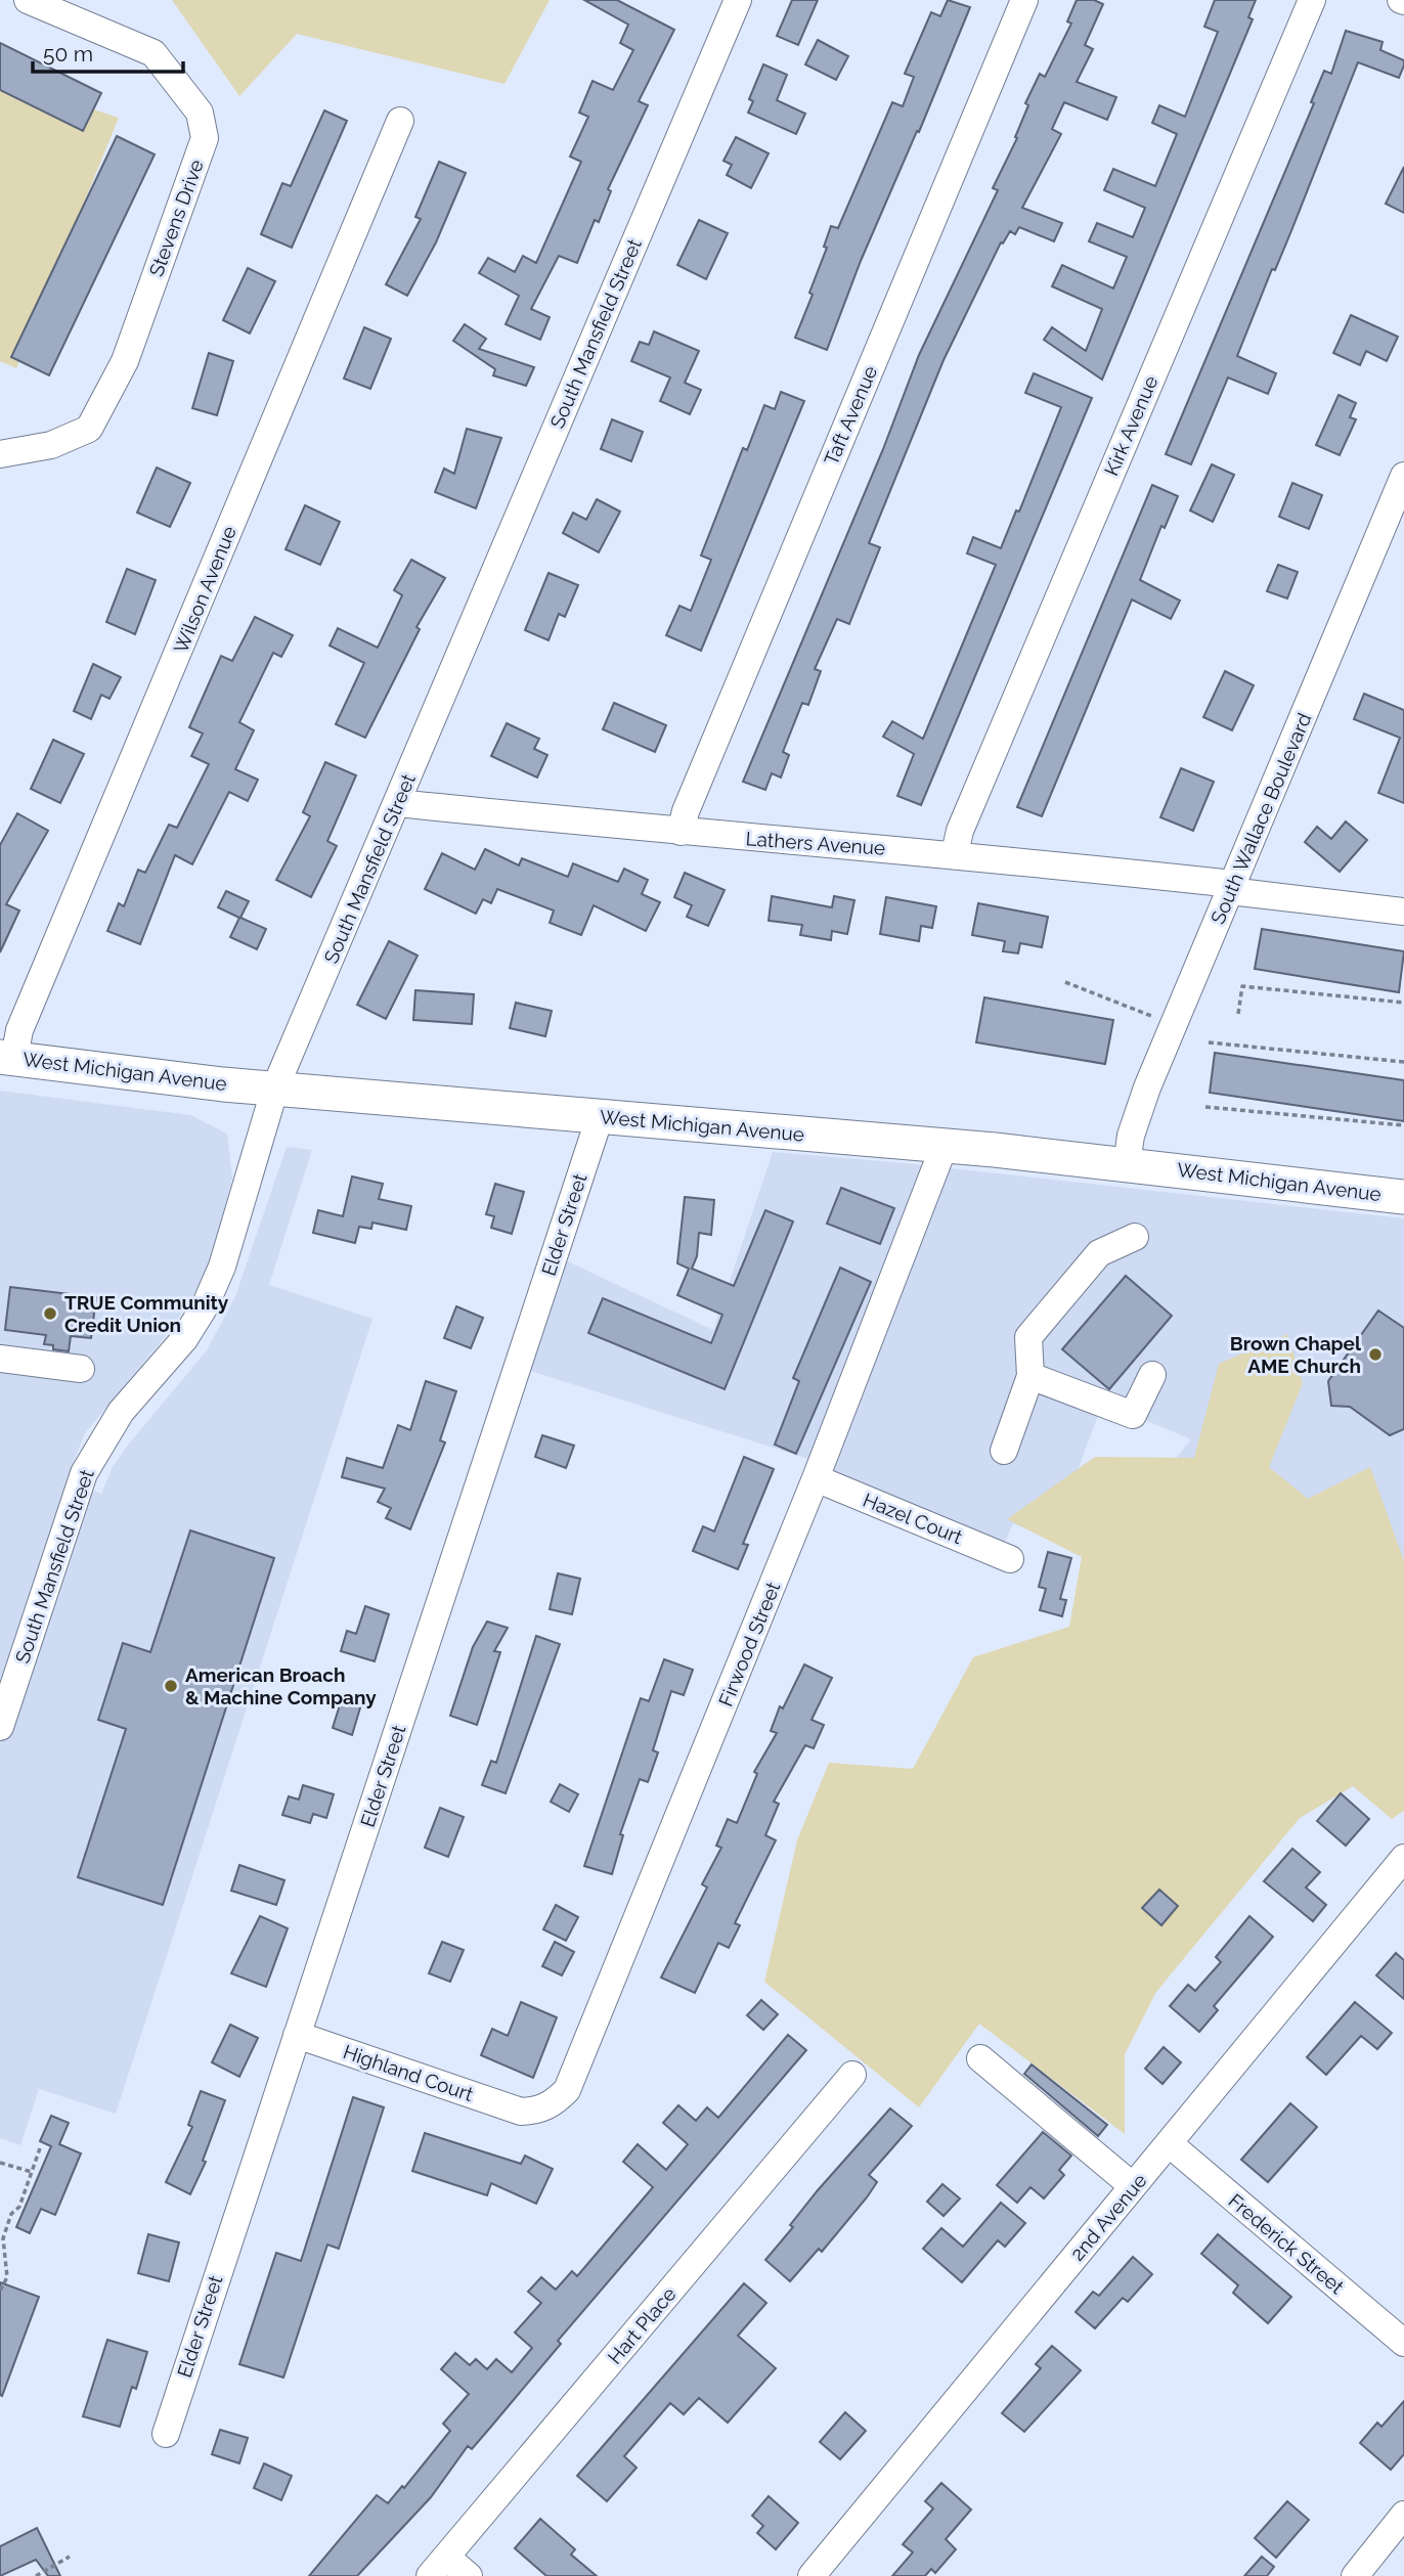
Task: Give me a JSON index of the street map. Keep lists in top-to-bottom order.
{
  "streets": {
    "main road": ["West Michigan Avenue"],
    "street": [
      "Stevens Drive",
      "South Mansfield Street",
      "Taft Avenue",
      "Kirk Avenue",
      "Wilson Avenue",
      "South Wallace Boulevard",
      "Lathers Avenue",
      "Elder Street",
      "Hazel Court",
      "Firwood Street",
      "Highland Court",
      "2nd Avenue",
      "Frederick Street",
      "Hart Place"
    ]
  },
  "crossings": [
    ["South Mansfield Street", "Lathers Avenue"],
    ["South Mansfield Street", "West Michigan Avenue"],
    ["Taft Avenue", "Lathers Avenue"],
    ["Kirk Avenue", "Lathers Avenue"],
    ["Wilson Avenue", "West Michigan Avenue"],
    ["South Wallace Boulevard", "Lathers Avenue"],
    ["South Wallace Boulevard", "West Michigan Avenue"],
    ["West Michigan Avenue", "Elder Street"],
    ["West Michigan Avenue", "Firwood Street"],
    ["Elder Street", "Highland Court"],
    ["Hazel Court", "Firwood Street"],
    ["Firwood Street", "Highland Court"],
    ["2nd Avenue", "Frederick Street"]
  ],
  "places": ["TRUE Community Credit Union", "Brown Chapel AME Church", "American Broach & Machine Company"],
  "scale_bar": "50 m"
}
